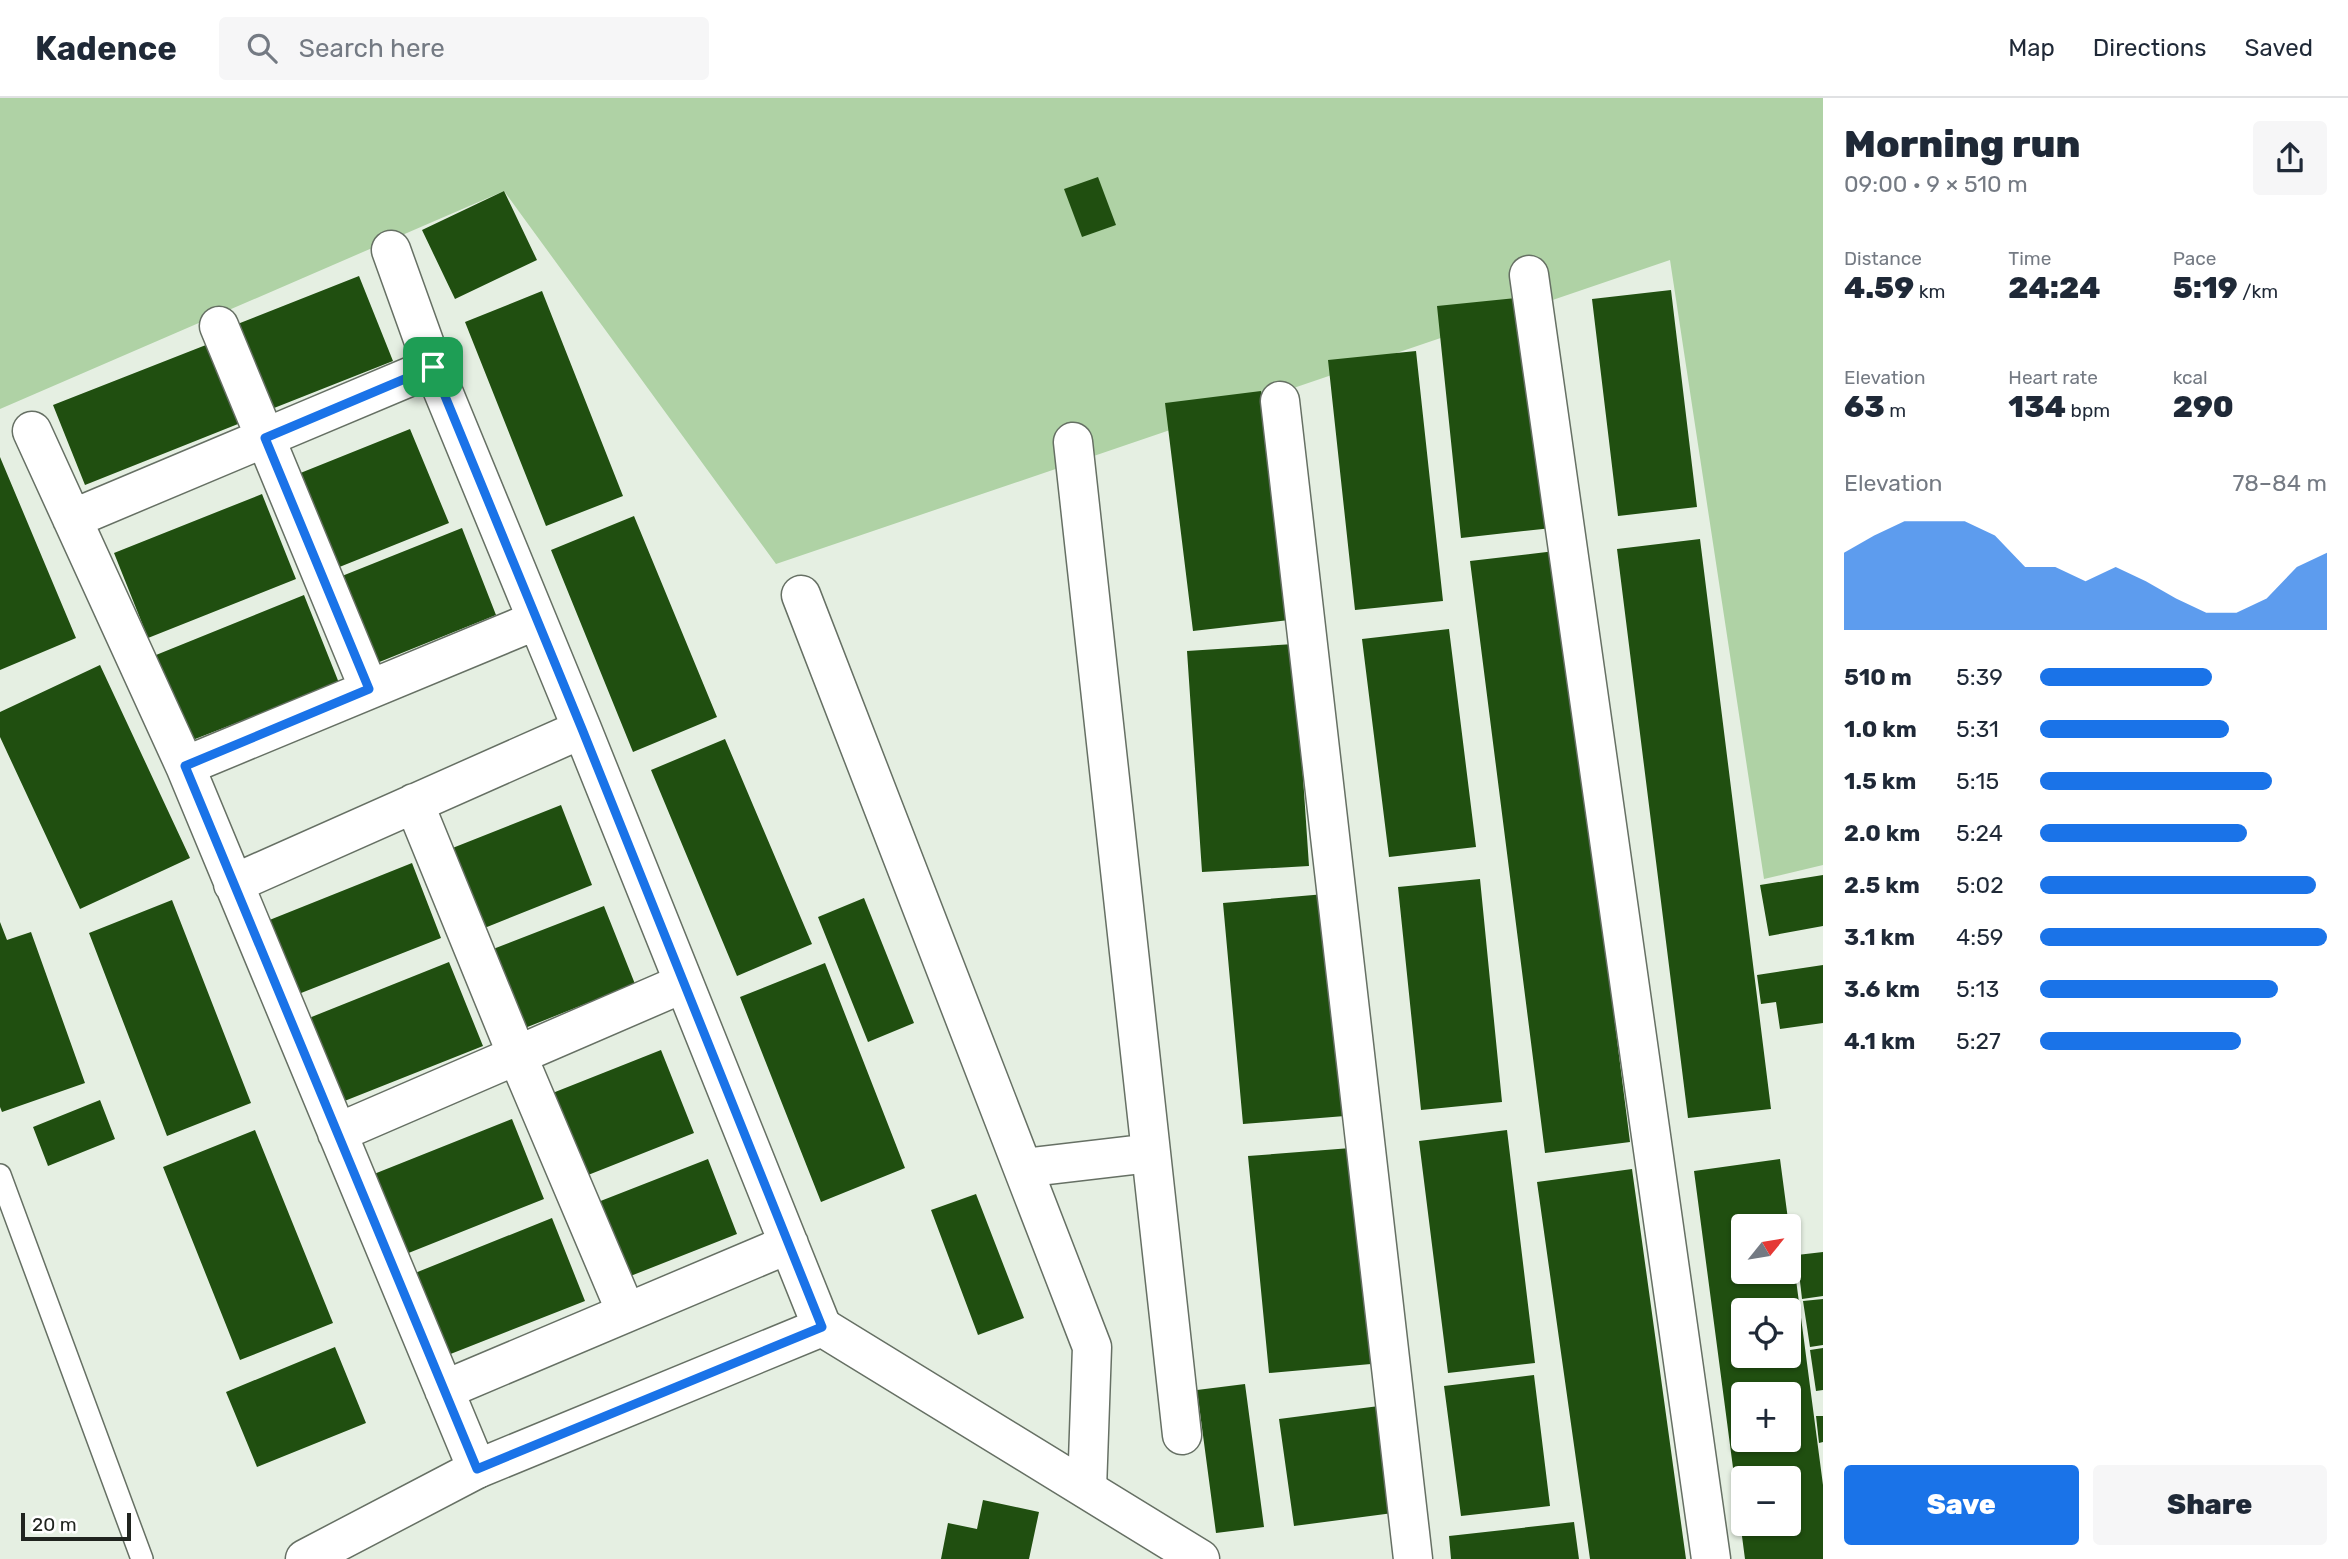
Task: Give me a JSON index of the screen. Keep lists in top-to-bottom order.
{
  "scale_bar": "20 m",
  "north": "top right",
  "page": {
    "header": "Kadence",
    "search": "Search here",
    "nav": ["Map", "Directions", "Saved"],
    "heading": ["Morning run", "09:00 · 9 × 510 m"],
    "stats": [
      ["Distance", "4.59 km"],
      ["Time", "24:24"],
      ["Pace", "5:19 /km"],
      ["Elevation", "63 m"],
      ["Heart rate", "134 bpm"],
      ["kcal", "290"]
    ],
    "chart": ["Elevation", "78–84 m"],
    "list": [
      {
        "name": "510 m",
        "note": "5:39"
      },
      {
        "name": "1.0 km",
        "note": "5:31"
      },
      {
        "name": "1.5 km",
        "note": "5:15"
      },
      {
        "name": "2.0 km",
        "note": "5:24"
      },
      {
        "name": "2.5 km",
        "note": "5:02"
      },
      {
        "name": "3.1 km",
        "note": "4:59"
      },
      {
        "name": "3.6 km",
        "note": "5:13"
      },
      {
        "name": "4.1 km",
        "note": "5:27"
      }
    ],
    "map_buttons": ["+", "−"],
    "buttons": ["Save", "Share"],
    "scale": "20 m"
  }
}
